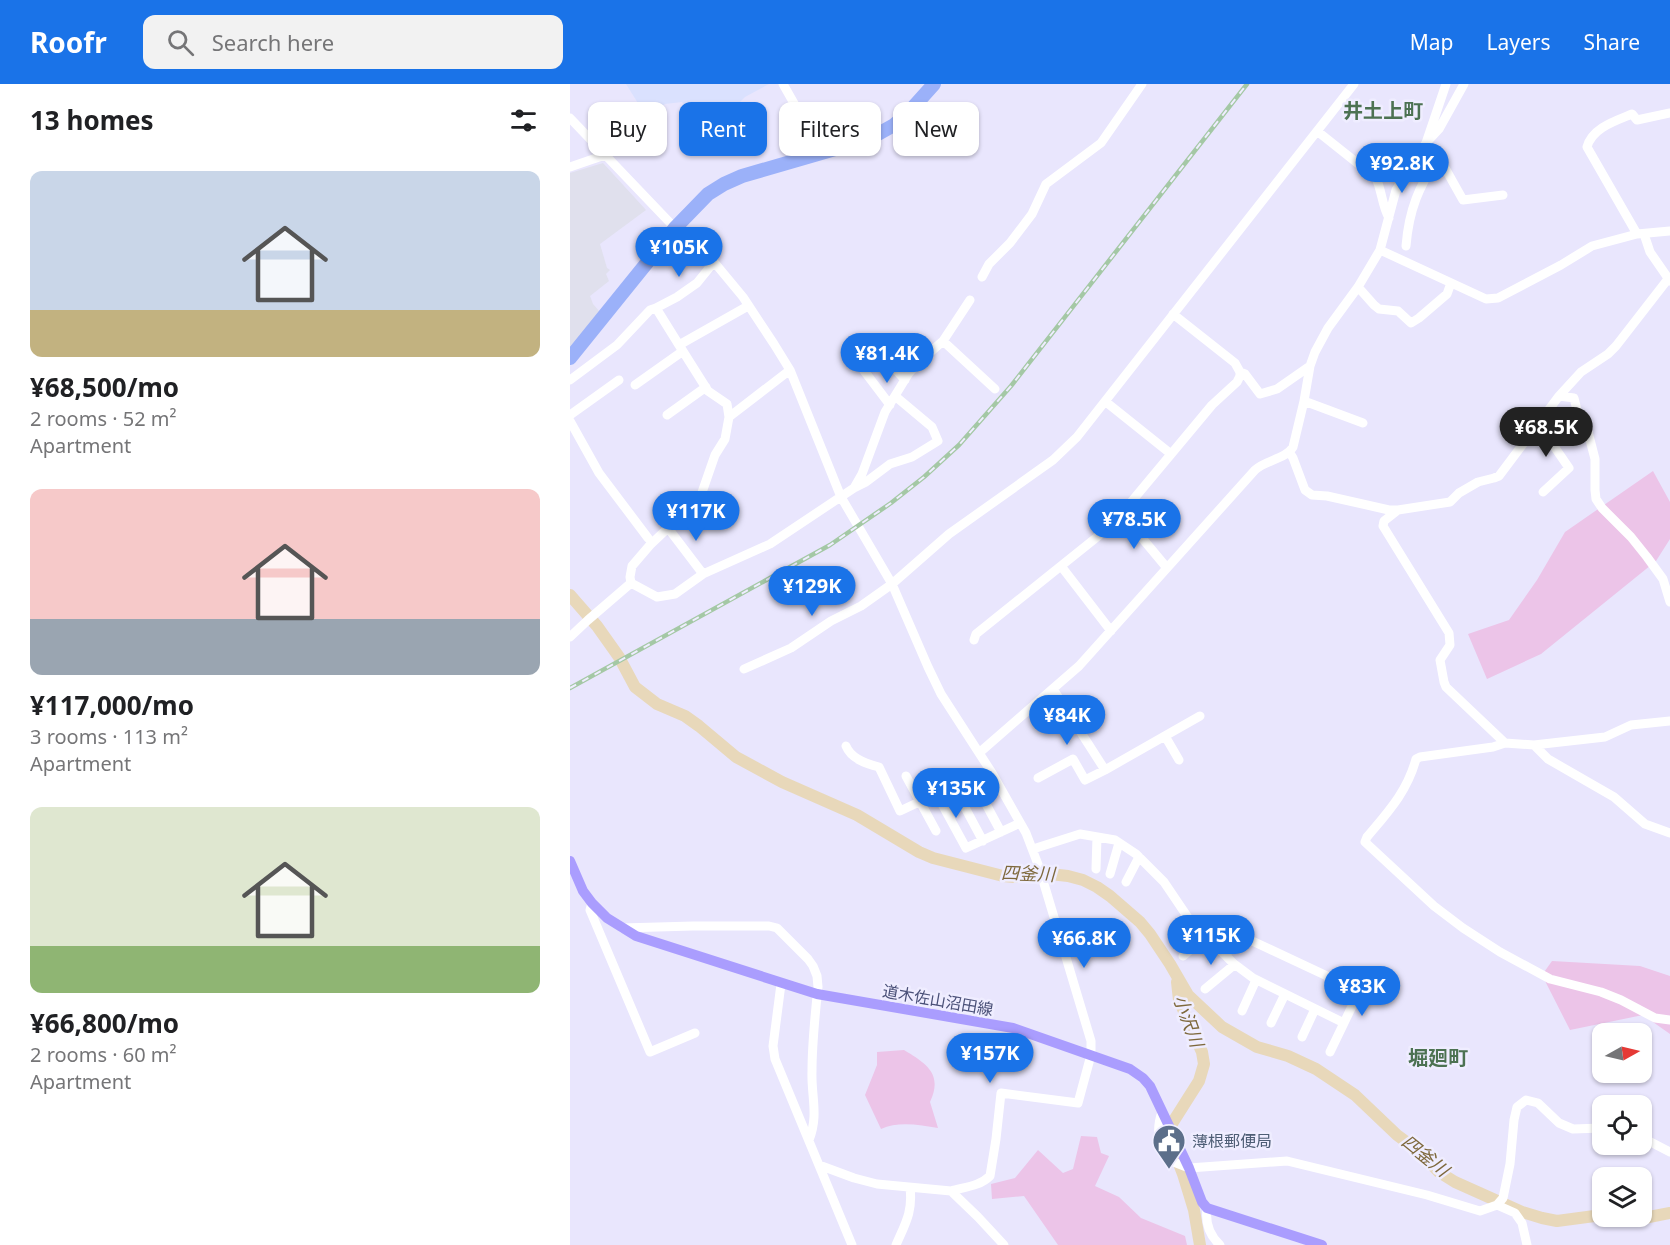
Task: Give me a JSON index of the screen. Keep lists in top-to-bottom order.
{
  "streets": {
    "main road": ["道木佐山沼田線"]
  },
  "districts": ["井土上町", "堀廻町"],
  "water": ["四釜川", "小沢川"],
  "places": {
    "public building": ["薄根郵便局"]
  },
  "north": "right",
  "page": {
    "header": "Roofr",
    "search": "Search here",
    "nav": ["Map", "Layers", "Share"],
    "heading": "13 homes",
    "chip": [
      "Buy",
      "Rent",
      "Filters",
      "New"
    ],
    "price": [
      "¥92.8K",
      "¥105K",
      "¥81.4K",
      "¥68.5K",
      "¥117K",
      "¥78.5K",
      "¥129K",
      "¥84K",
      "¥135K",
      "¥115K",
      "¥66.8K",
      "¥83K",
      "¥157K"
    ],
    "list": [
      {
        "name": "¥68,500/mo",
        "note": "2 rooms · 52 m² · Apartment"
      },
      {
        "name": "¥117,000/mo",
        "note": "3 rooms · 113 m² · Apartment"
      },
      {
        "name": "¥66,800/mo",
        "note": "2 rooms · 60 m² · Apartment"
      }
    ]
  }
}
